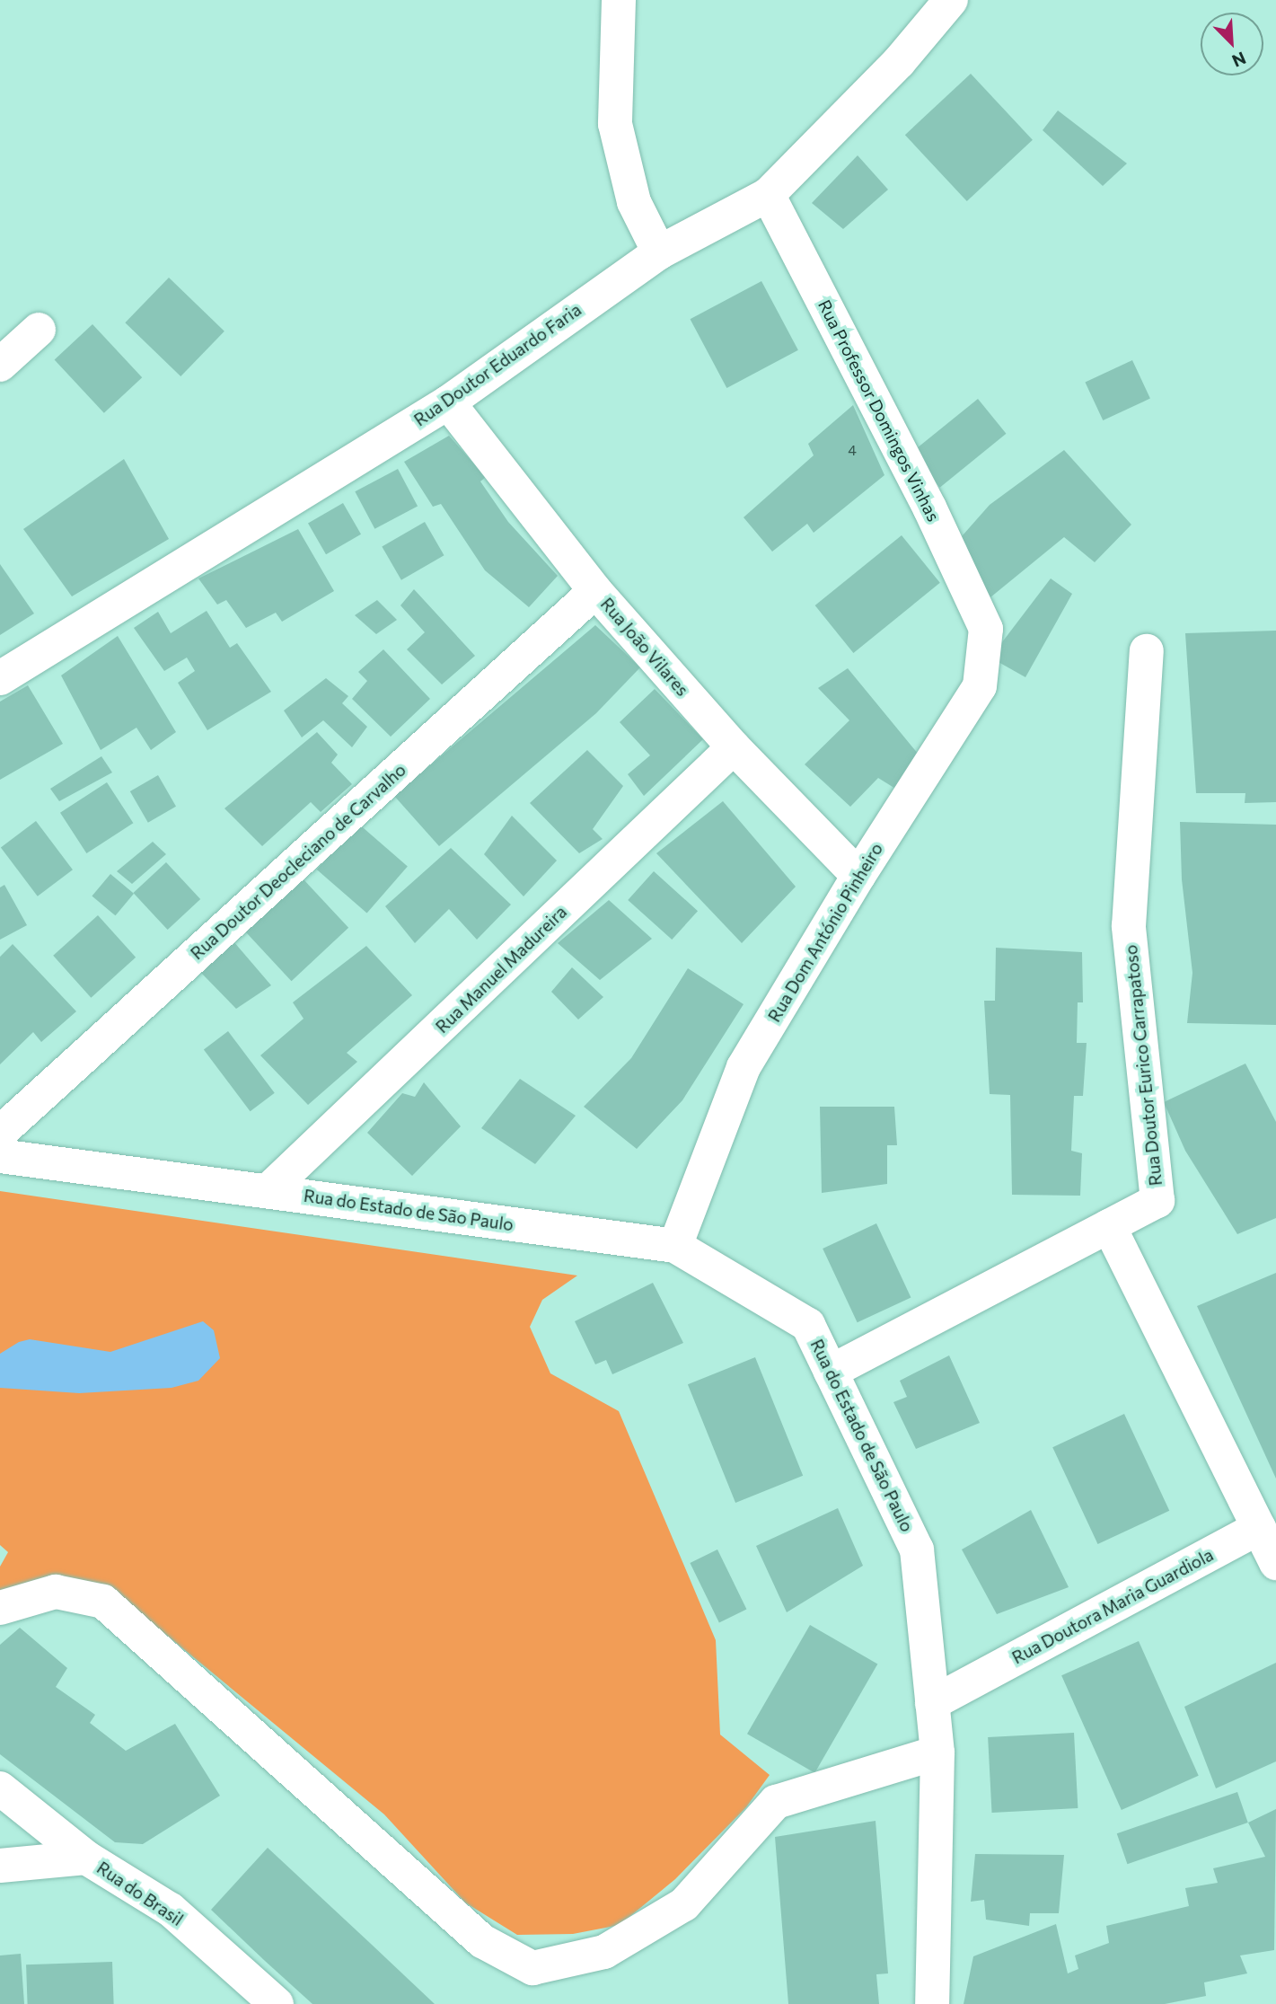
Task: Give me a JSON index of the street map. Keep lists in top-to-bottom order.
{
  "streets": {
    "street": [
      "Rua Doutor Eduardo Faria",
      "Rua Professor Domingos Vinhas",
      "Rua João Vilares",
      "Rua Doutor Deocleciano de Carvalho",
      "Rua Dom António Pinheiro",
      "Rua Manuel Madureira",
      "Rua Doutor Eurico Carrapatoso",
      "Rua do Estado de São Paulo",
      "Rua Doutora Maria Guardiola",
      "Rua do Brasil"
    ]
  },
  "crossings": [
    ["Rua Doutor Eduardo Faria", "Rua Professor Domingos Vinhas"],
    ["Rua Doutor Eduardo Faria", "Rua João Vilares"],
    ["Rua Professor Domingos Vinhas", "Rua Dom António Pinheiro"],
    ["Rua João Vilares", "Rua Doutor Deocleciano de Carvalho"],
    ["Rua João Vilares", "Rua Dom António Pinheiro"],
    ["Rua João Vilares", "Rua Manuel Madureira"],
    ["Rua Dom António Pinheiro", "Rua do Estado de São Paulo"],
    ["Rua Manuel Madureira", "Rua do Estado de São Paulo"],
    ["Rua do Estado de São Paulo", "Rua Doutora Maria Guardiola"]
  ],
  "house_numbers": ["4"],
  "north": "bottom right"
}
